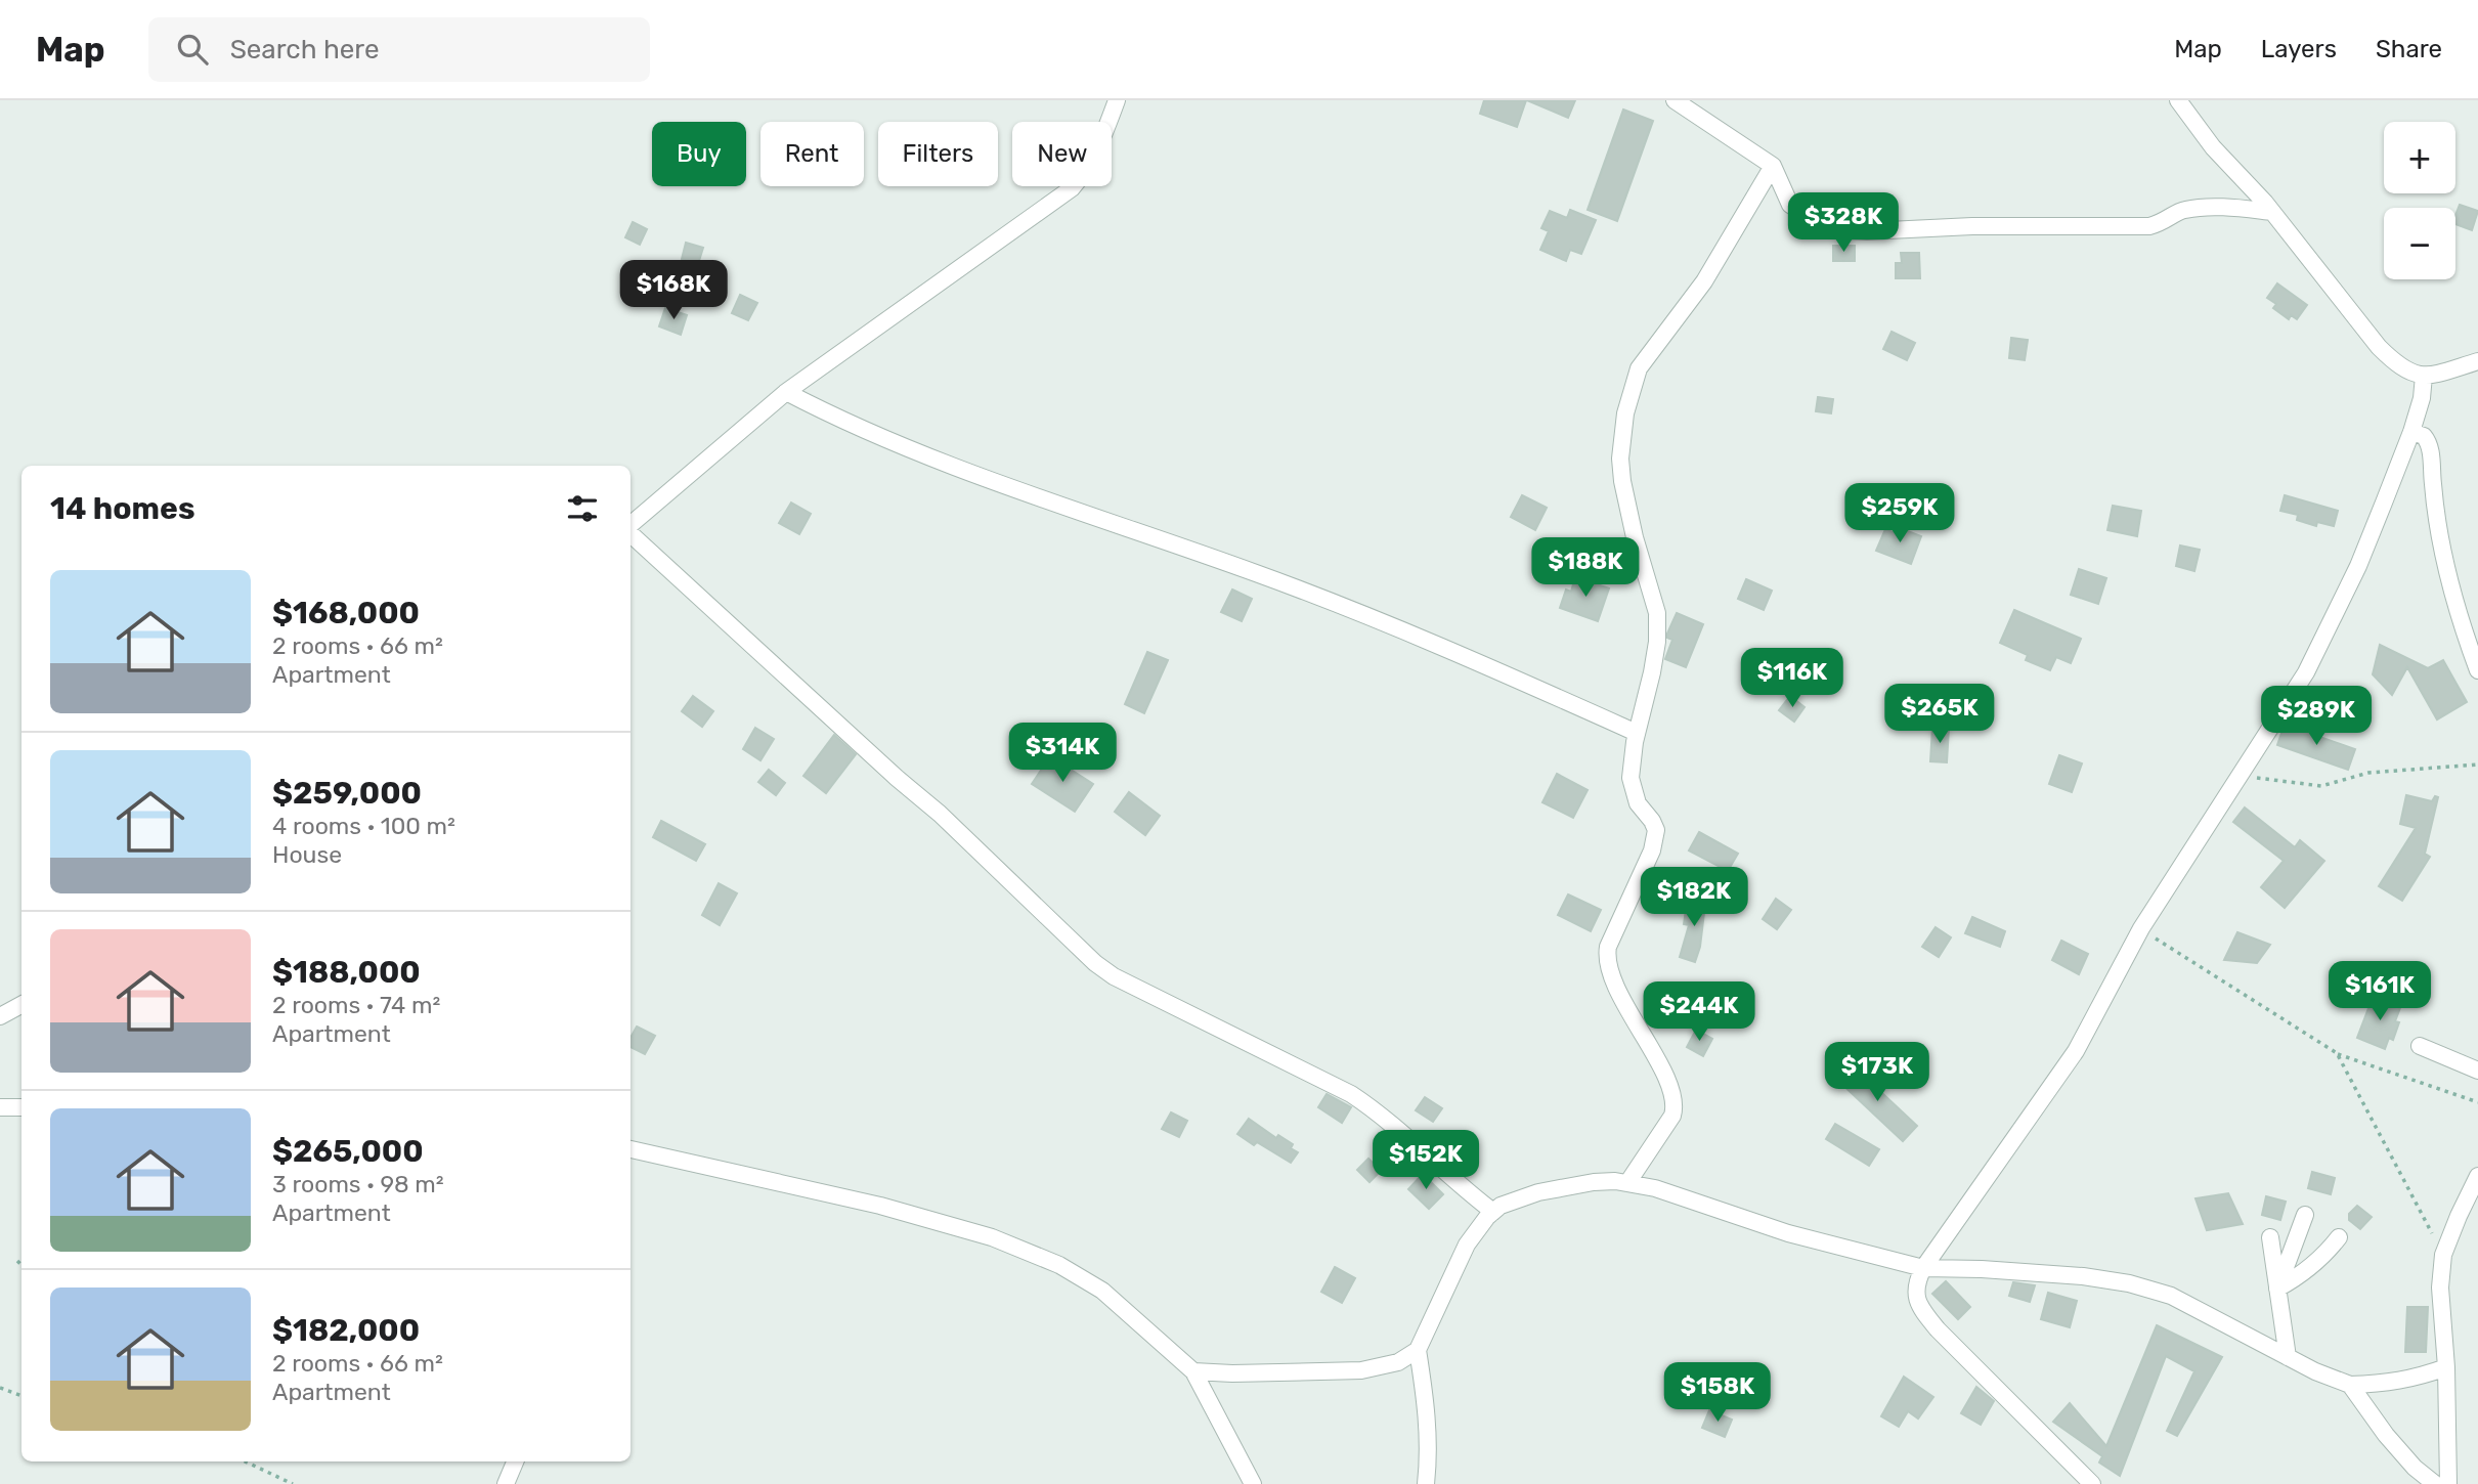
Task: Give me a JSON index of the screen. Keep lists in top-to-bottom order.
{
  "page": {
    "header": "Map",
    "search": "Search here",
    "nav": ["Map", "Layers", "Share"],
    "map_buttons": ["+", "−"],
    "chip": [
      "Buy",
      "Rent",
      "Filters",
      "New"
    ],
    "price": [
      "$328K",
      "$168K",
      "$259K",
      "$188K",
      "$116K",
      "$265K",
      "$289K",
      "$314K",
      "$182K",
      "$161K",
      "$244K",
      "$173K",
      "$152K",
      "$158K"
    ],
    "heading": "14 homes",
    "list": [
      {
        "name": "$168,000",
        "note": "2 rooms · 66 m² · Apartment"
      },
      {
        "name": "$259,000",
        "note": "4 rooms · 100 m² · House"
      },
      {
        "name": "$188,000",
        "note": "2 rooms · 74 m² · Apartment"
      },
      {
        "name": "$265,000",
        "note": "3 rooms · 98 m² · Apartment"
      },
      {
        "name": "$182,000",
        "note": "2 rooms · 66 m² · Apartment"
      }
    ]
  }
}
